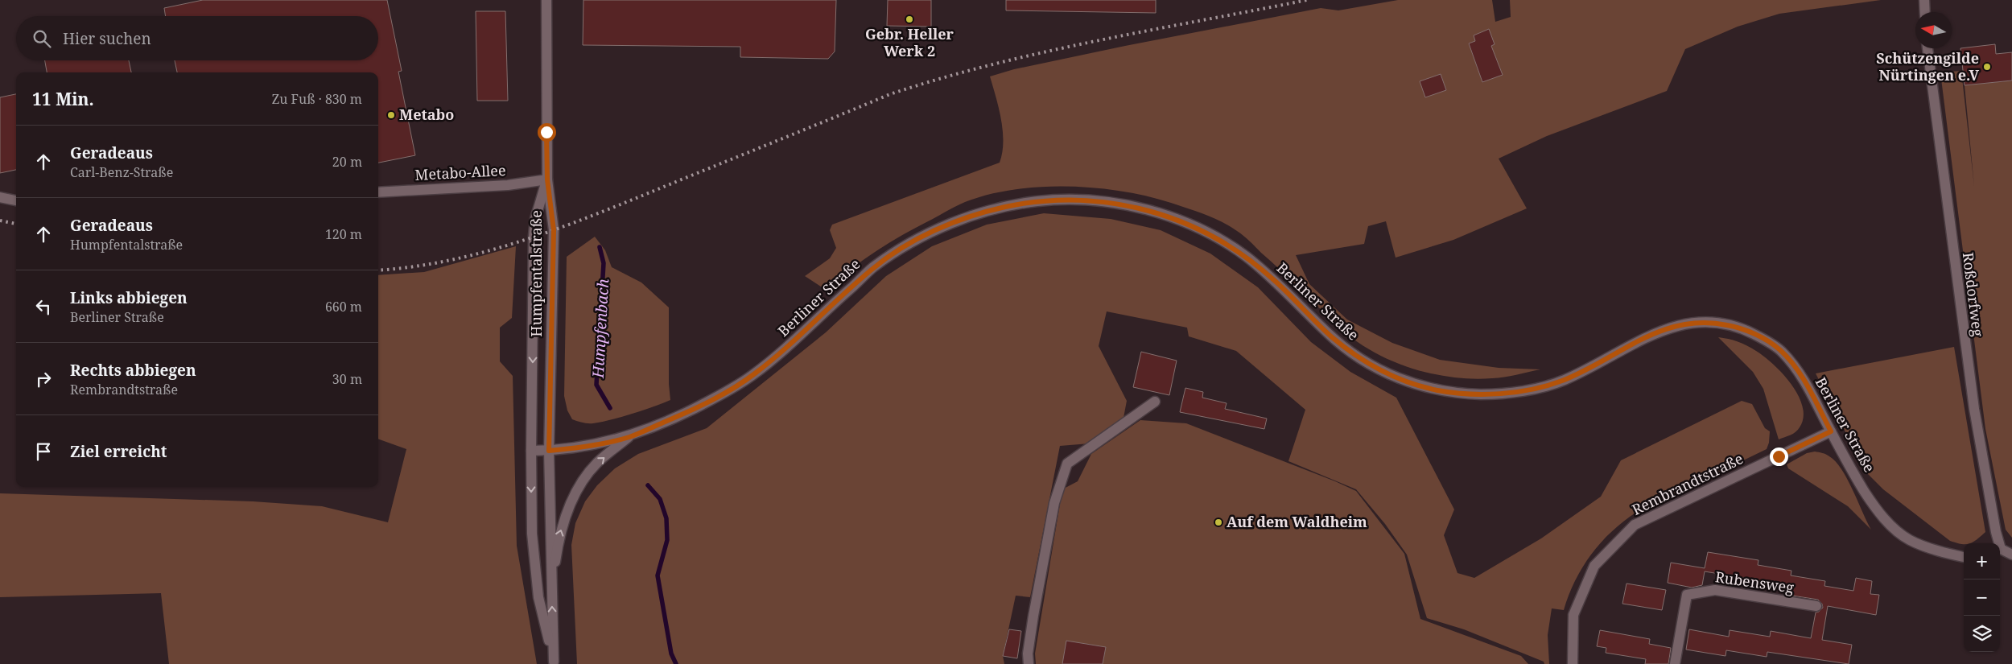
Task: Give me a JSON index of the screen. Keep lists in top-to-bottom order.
{
  "streets": {
    "street": [
      "Metabo-Allee",
      "Humpfentalstraße",
      "Roßdorfweg",
      "Berliner Straße",
      "Rembrandtstraße",
      "Rubensweg"
    ]
  },
  "crossings": [
    ["Metabo-Allee", "Humpfentalstraße"],
    ["Humpfentalstraße", "Berliner Straße"],
    ["Berliner Straße", "Rembrandtstraße"]
  ],
  "water": ["Humpfenbach"],
  "places": [
    "Gebr. Heller Werk 2",
    "Schützengilde Nürtingen e.V",
    "Metabo",
    "Auf dem Waldheim"
  ],
  "north": "left",
  "page": {
    "search": "Hier suchen",
    "heading": ["11 Min.", "Zu Fuß · 830 m"],
    "list": [
      ["Geradeaus", "Carl-Benz-Straße", "20 m"],
      ["Geradeaus", "Humpfentalstraße", "120 m"],
      ["Links abbiegen", "Berliner Straße", "660 m"],
      ["Rechts abbiegen", "Rembrandtstraße", "30 m"],
      "Ziel erreicht"
    ],
    "map_buttons": ["+", "−"]
  }
}
